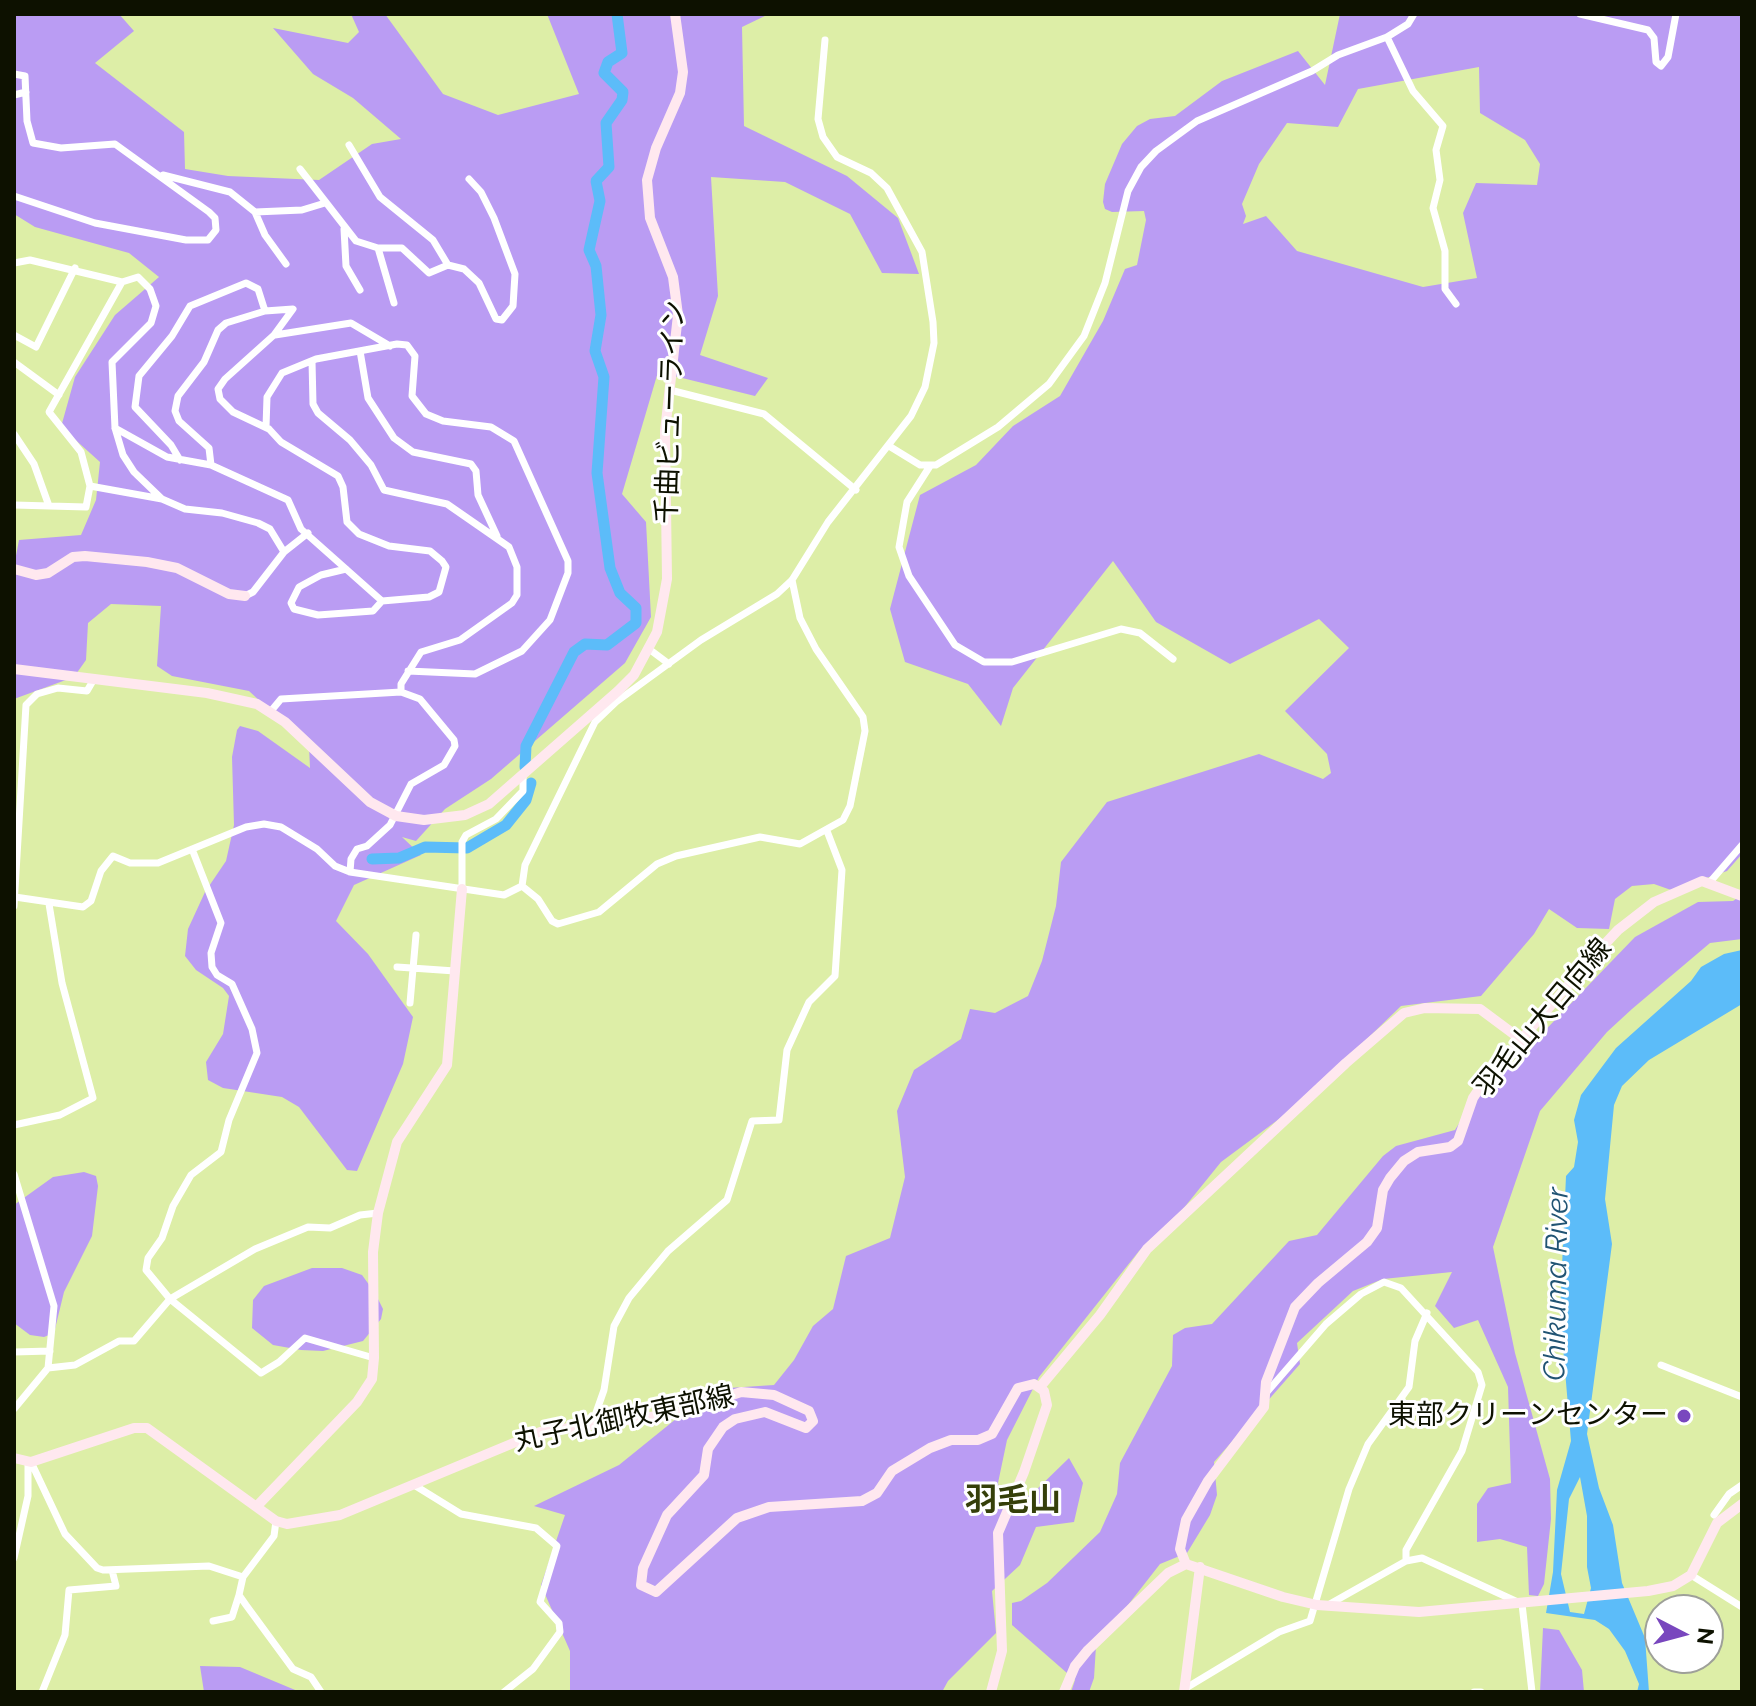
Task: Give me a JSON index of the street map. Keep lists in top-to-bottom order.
{
  "streets": {
    "main road": ["千曲ビューライン", "羽毛山大日向線", "丸子北御牧東部線"]
  },
  "districts": ["羽毛山"],
  "water": ["Chikuma River"],
  "places": ["東部クリーンセンター"],
  "north": "right"
}
